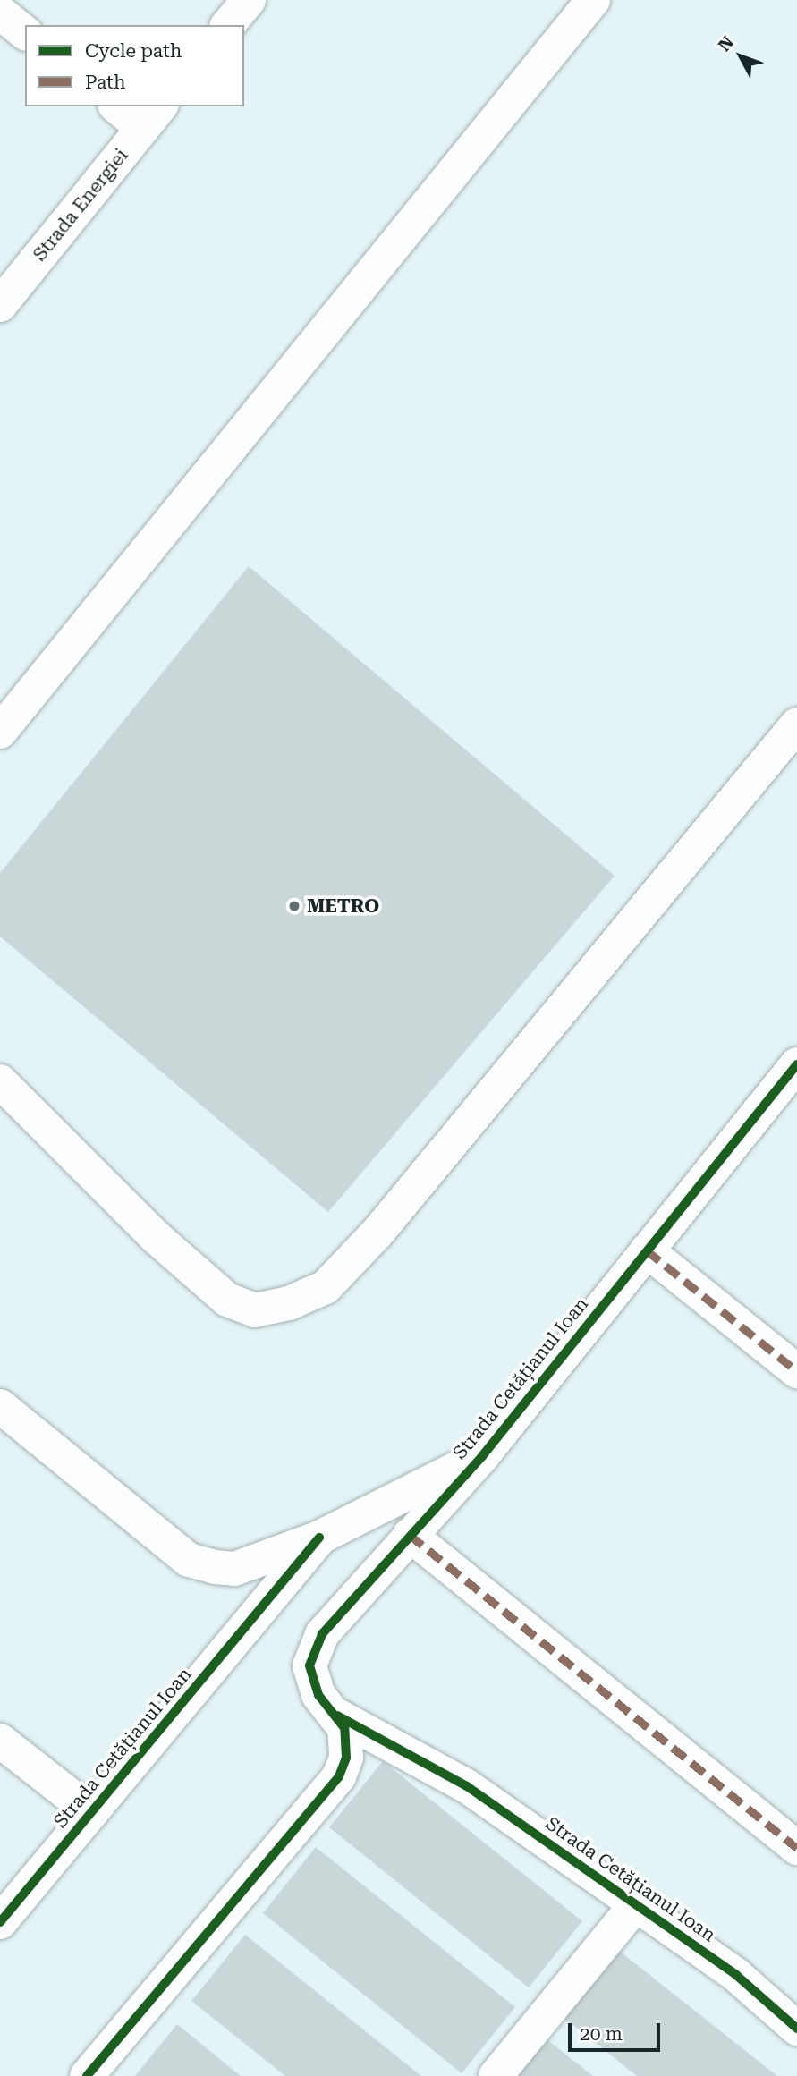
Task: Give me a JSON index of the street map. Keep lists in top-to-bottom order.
{
  "streets": {
    "street": ["Strada Energiei", "Strada Cetățianul Ioan"]
  },
  "places": ["METRO"],
  "legend": ["Cycle path", "Path"],
  "scale_bar": "20 m",
  "north": "top left"
}
